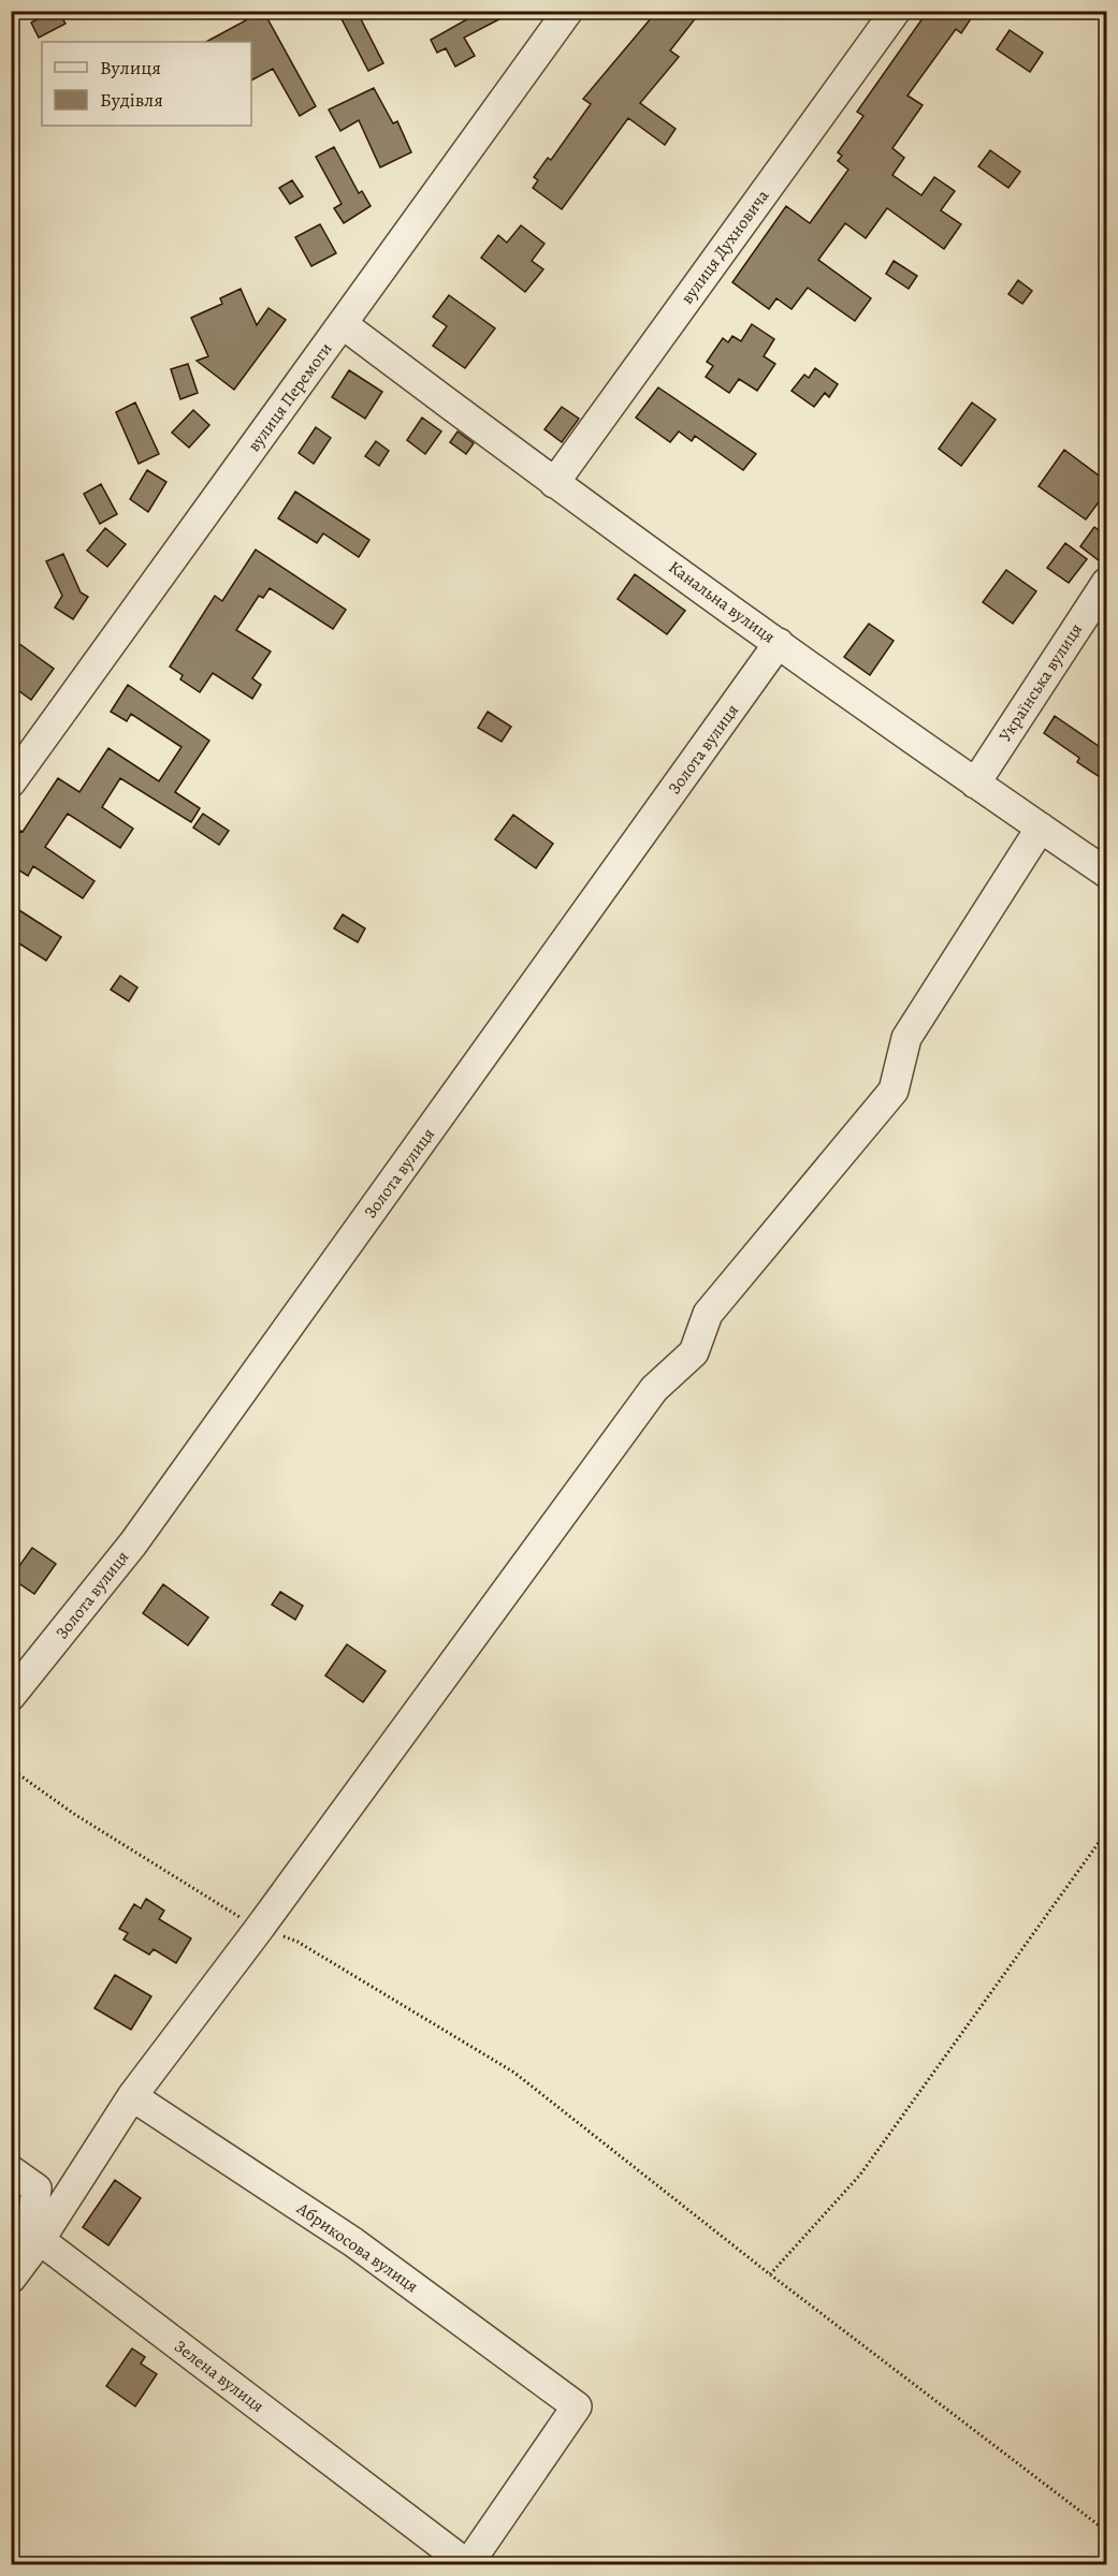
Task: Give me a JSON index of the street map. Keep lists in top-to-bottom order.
{
  "streets": {
    "street": [
      "вулиця Духновича",
      "вулиця Перемоги",
      "Канальна вулиця",
      "Українська вулиця",
      "Золота вулиця",
      "Абрикосова вулиця",
      "Зелена вулиця"
    ]
  },
  "crossings": [
    ["вулиця Духновича", "Канальна вулиця"],
    ["вулиця Перемоги", "Канальна вулиця"],
    ["Канальна вулиця", "Українська вулиця"],
    ["Канальна вулиця", "Золота вулиця"],
    ["Абрикосова вулиця", "Зелена вулиця"]
  ],
  "legend": ["Вулиця", "Будівля"]
}
